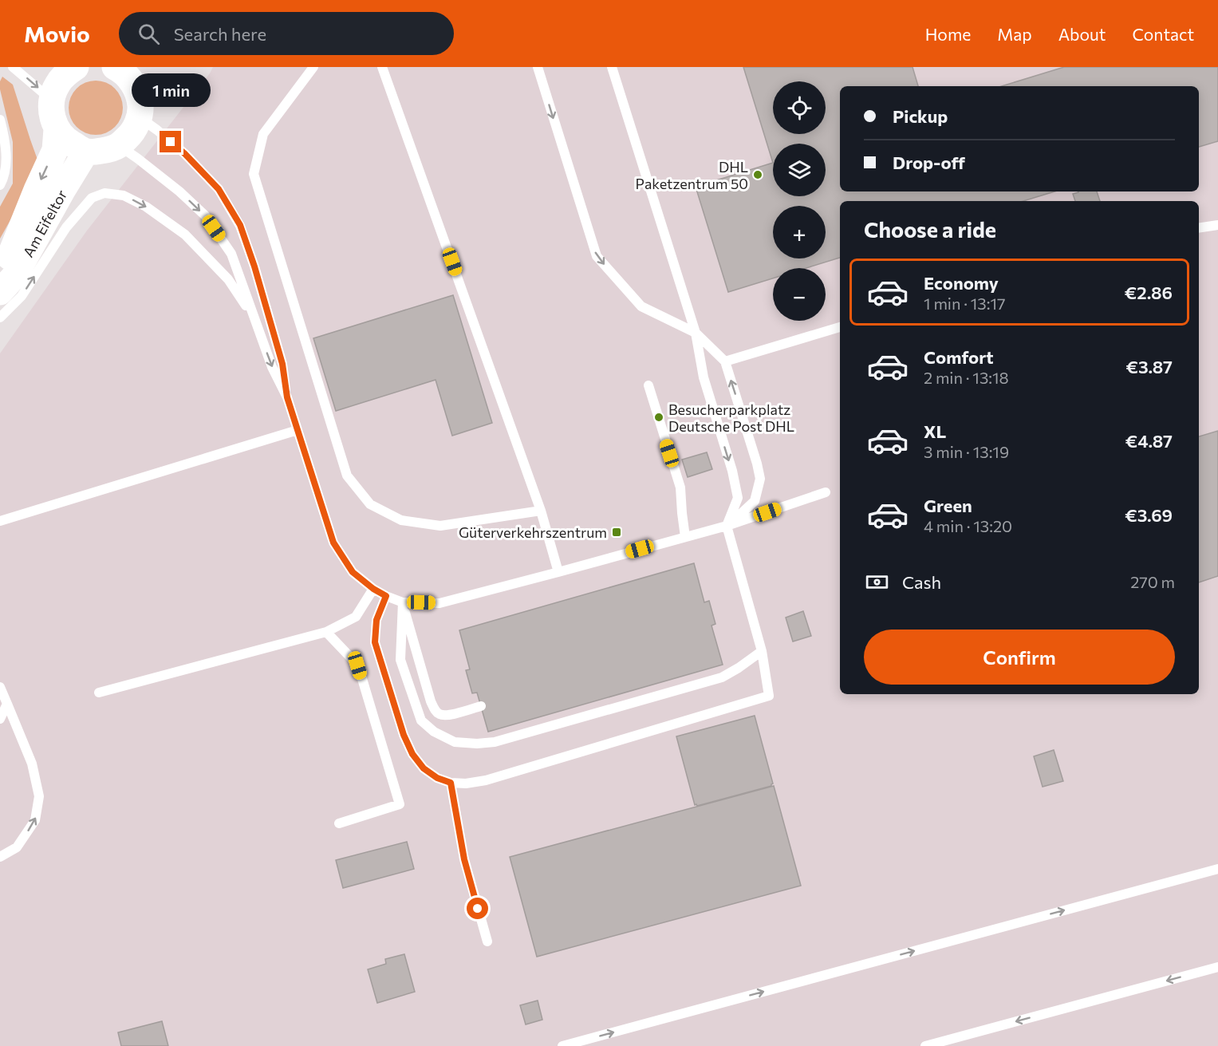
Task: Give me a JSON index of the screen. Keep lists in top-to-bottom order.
{
  "streets": {
    "main road": ["Am Eifeltor"]
  },
  "places": {
    "other": ["DHL Paketzentrum 50", "Besucherparkplatz Deutsche Post DHL"],
    "transit": ["Güterverkehrszentrum"]
  },
  "page": {
    "header": "Movio",
    "search": "Search here",
    "nav": [
      "Home",
      "Map",
      "About",
      "Contact"
    ],
    "bubble": "1 min",
    "map_buttons": ["+", "−"],
    "banner": ["Pickup", "Drop-off"],
    "heading": "Choose a ride",
    "list": [
      {
        "name": "Economy",
        "note": "1 min · 13:17",
        "value": "€2.86"
      },
      {
        "name": "Comfort",
        "note": "2 min · 13:18",
        "value": "€3.87"
      },
      {
        "name": "XL",
        "note": "3 min · 13:19",
        "value": "€4.87"
      },
      {
        "name": "Green",
        "note": "4 min · 13:20",
        "value": "€3.69"
      }
    ],
    "pay": ["Cash", "270 m"],
    "buttons": "Confirm"
  }
}
